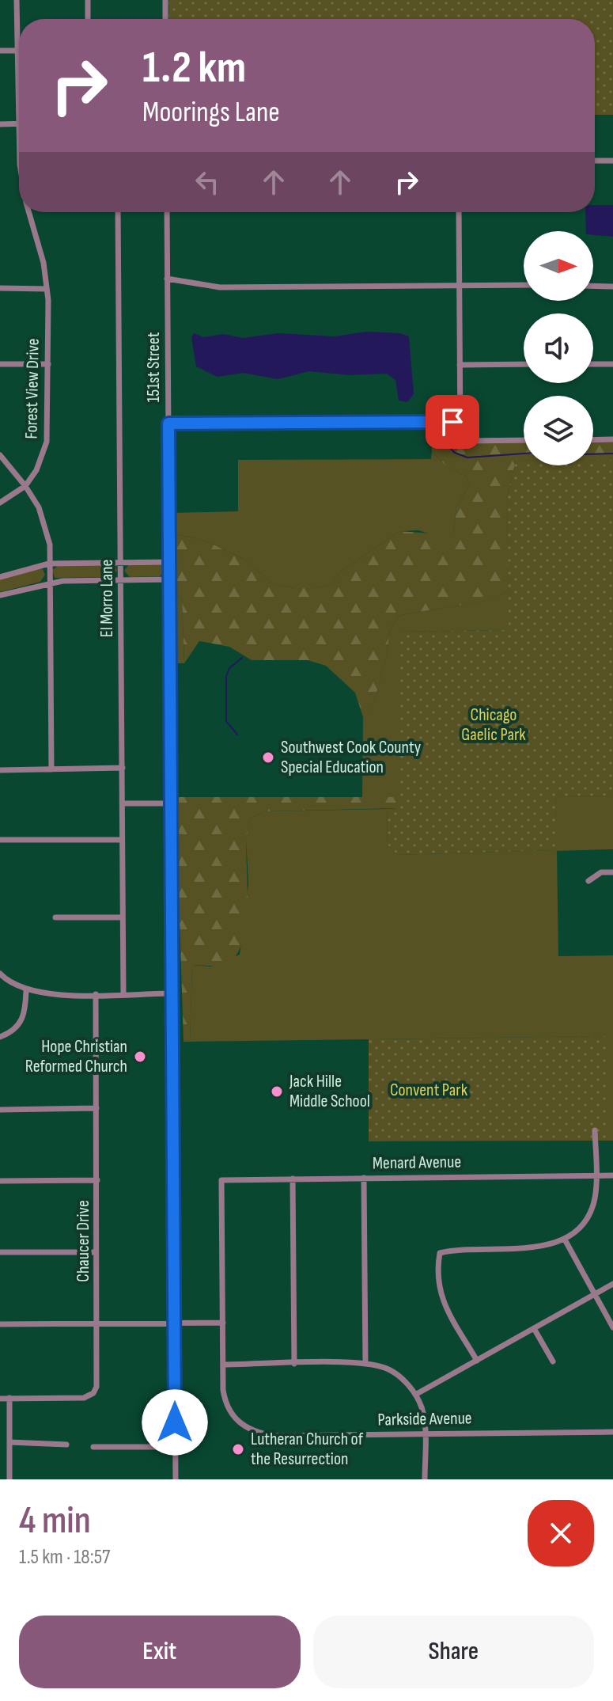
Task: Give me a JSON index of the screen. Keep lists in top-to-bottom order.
{
  "streets": {
    "street": [
      "151st Street",
      "Forest View Drive",
      "El Morro Lane",
      "Menard Avenue",
      "Chaucer Drive",
      "Parkside Avenue"
    ]
  },
  "parks": ["Chicago Gaelic Park", "Convent Park"],
  "places": [
    "Southwest Cook County Special Education",
    "Hope Christian Reformed Church",
    "Jack Hille Middle School",
    "Lutheran Church of the Resurrection"
  ],
  "north": "right",
  "page": {
    "turn": ["1.2 km", "Moorings Lane"],
    "heading": ["4 min", "1.5 km · 18:57"],
    "buttons": ["Exit", "Share"]
  }
}
